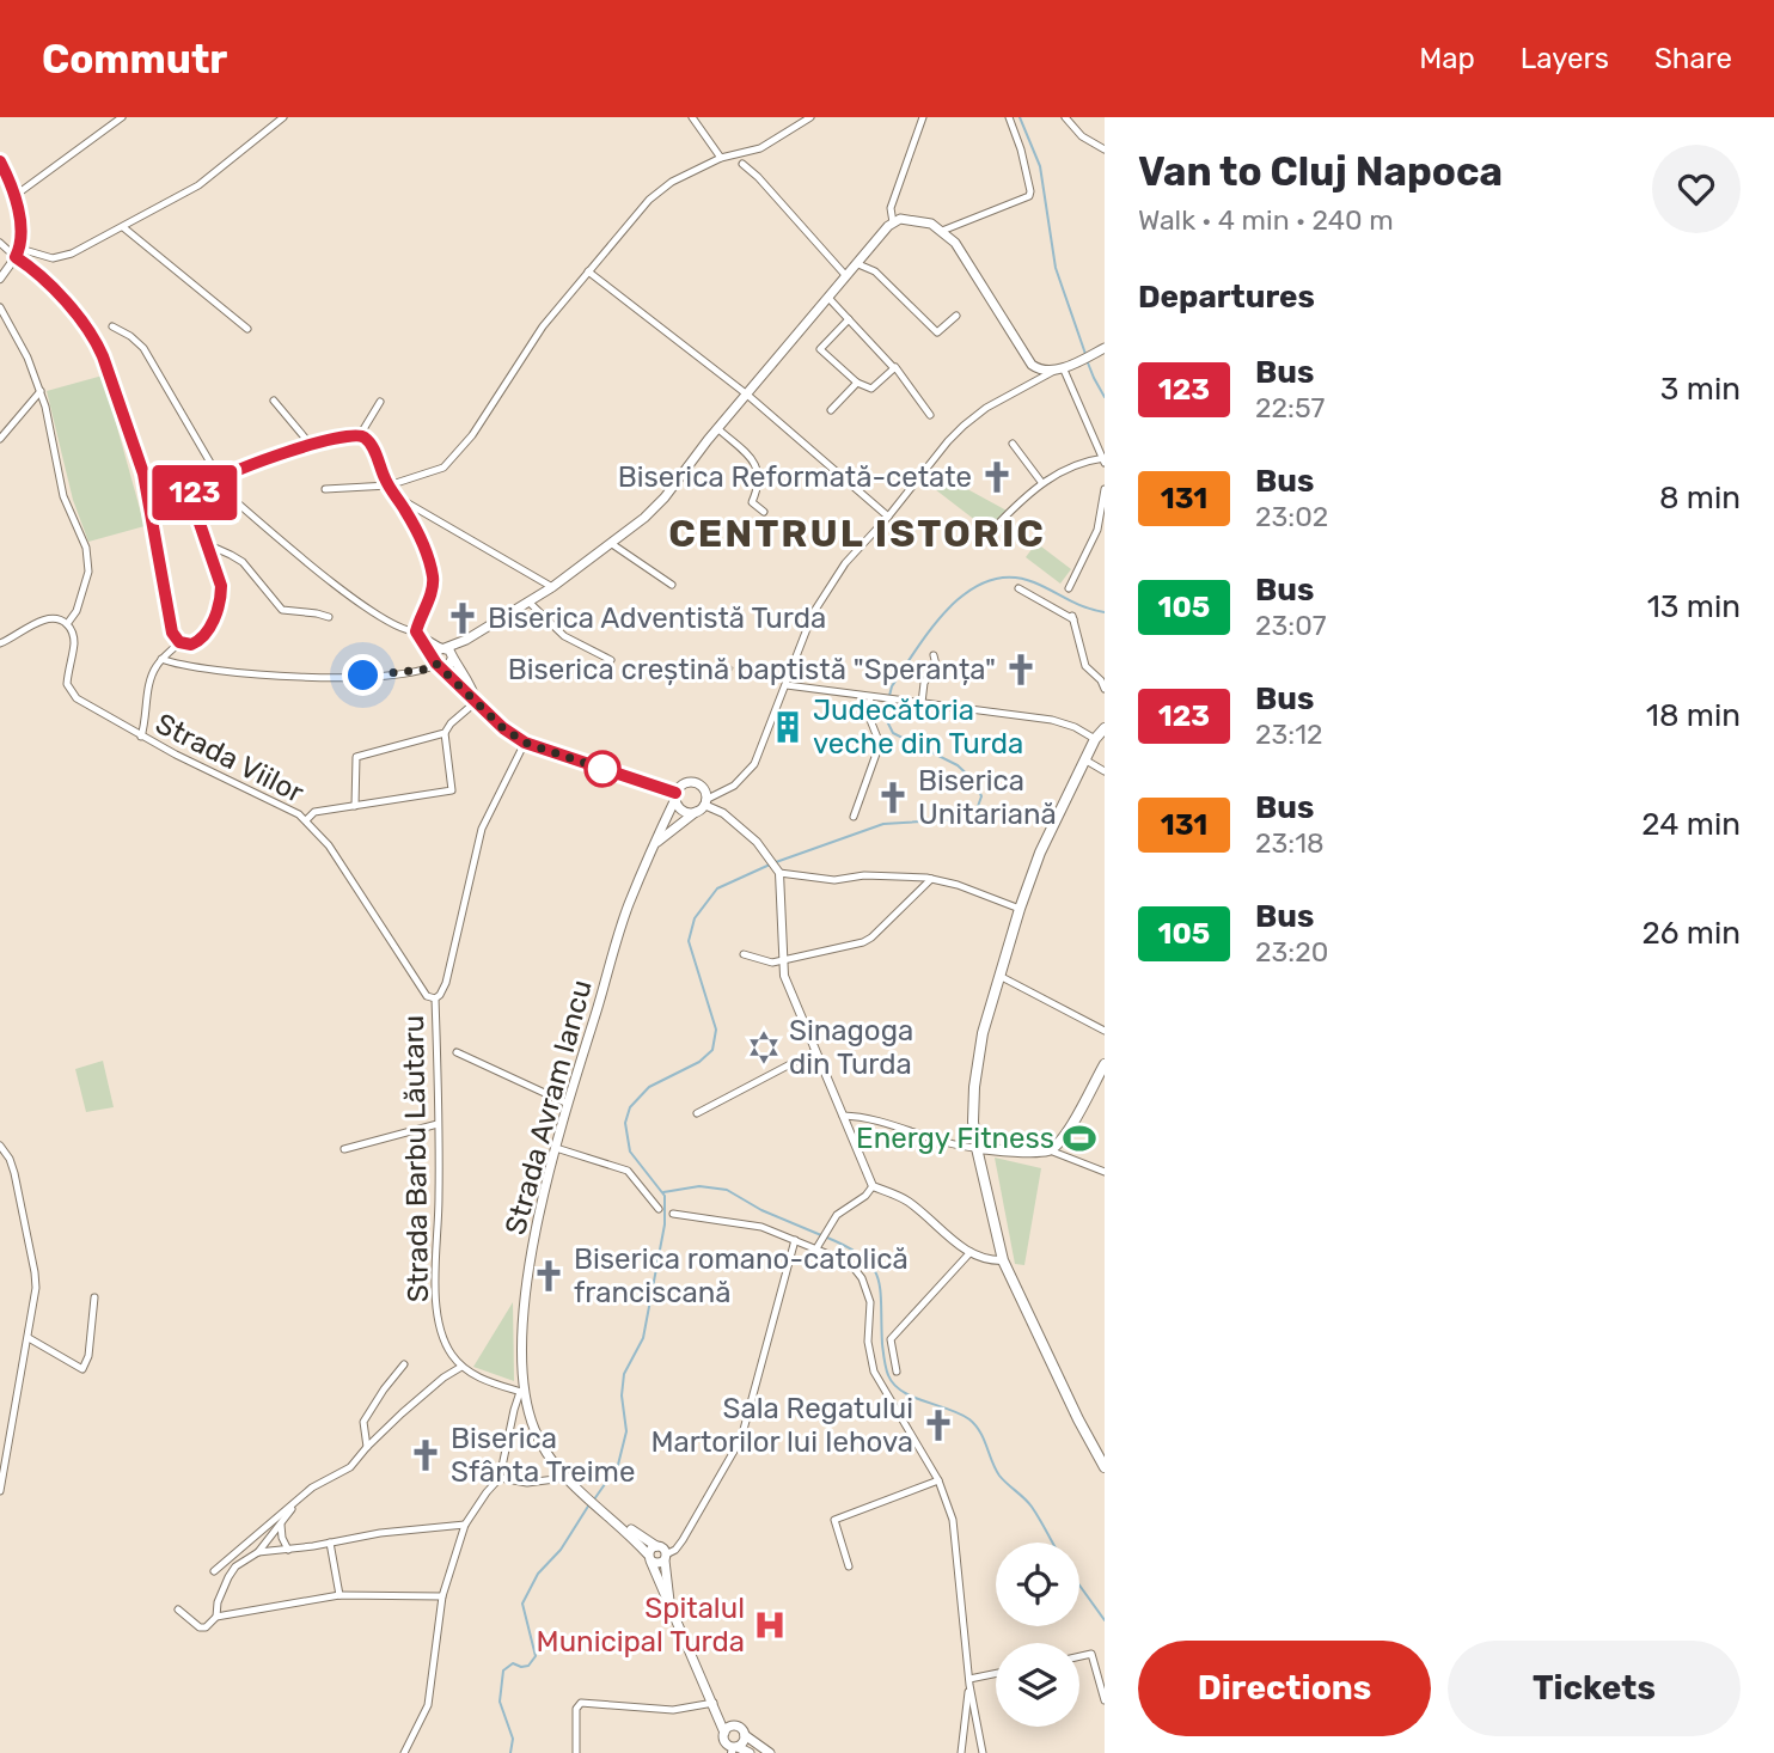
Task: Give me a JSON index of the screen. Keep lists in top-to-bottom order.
{
  "streets": {
    "main road": ["Strada Avram Iancu"],
    "street": ["Strada Viilor", "Strada Barbu Lăutaru"]
  },
  "crossings": [
    ["Strada Viilor", "Strada Barbu Lăutaru"]
  ],
  "districts": ["CENTRUL ISTORIC"],
  "places": {
    "church": [
      "Biserica Reformată-cetate",
      "Biserica Adventistă Turda",
      "Biserica creștină baptistă \"Speranța\"",
      "Biserica Unitariană",
      "Biserica romano-catolică franciscană",
      "Sala Regatului Martorilor lui Iehova",
      "Biserica Sfânta Treime"
    ],
    "building": ["Judecătoria veche din Turda"],
    "synagogue": ["Sinagoga din Turda"],
    "sports": ["Energy Fitness"],
    "hospital": ["Spitalul Municipal Turda"]
  },
  "lines": ["bus line 123"],
  "page": {
    "header": "Commutr",
    "nav": ["Map", "Layers", "Share"],
    "on_map": "123",
    "heading": [
      ["Van to Cluj Napoca", "Walk · 4 min · 240 m"],
      "Departures"
    ],
    "list": [
      {
        "mark": "123",
        "name": "Bus",
        "note": "22:57",
        "value": "3 min"
      },
      {
        "mark": "131",
        "name": "Bus",
        "note": "23:02",
        "value": "8 min"
      },
      {
        "mark": "105",
        "name": "Bus",
        "note": "23:07",
        "value": "13 min"
      },
      {
        "mark": "123",
        "name": "Bus",
        "note": "23:12",
        "value": "18 min"
      },
      {
        "mark": "131",
        "name": "Bus",
        "note": "23:18",
        "value": "24 min"
      },
      {
        "mark": "105",
        "name": "Bus",
        "note": "23:20",
        "value": "26 min"
      }
    ],
    "buttons": ["Directions", "Tickets"]
  }
}
